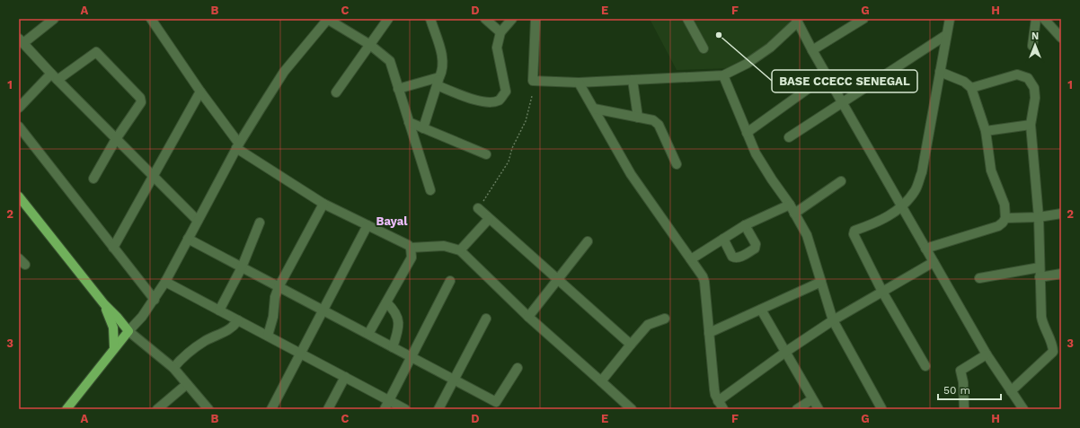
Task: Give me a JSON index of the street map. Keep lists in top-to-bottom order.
{
  "districts": ["Bayal"],
  "places": ["BASE CCECC SENEGAL"],
  "scale_bar": "50 m",
  "north": "top",
  "grid": {
    "columns": [
      "A",
      "B",
      "C",
      "D",
      "E",
      "F",
      "G",
      "H"
    ],
    "rows": ["1", "2", "3"]
  }
}
